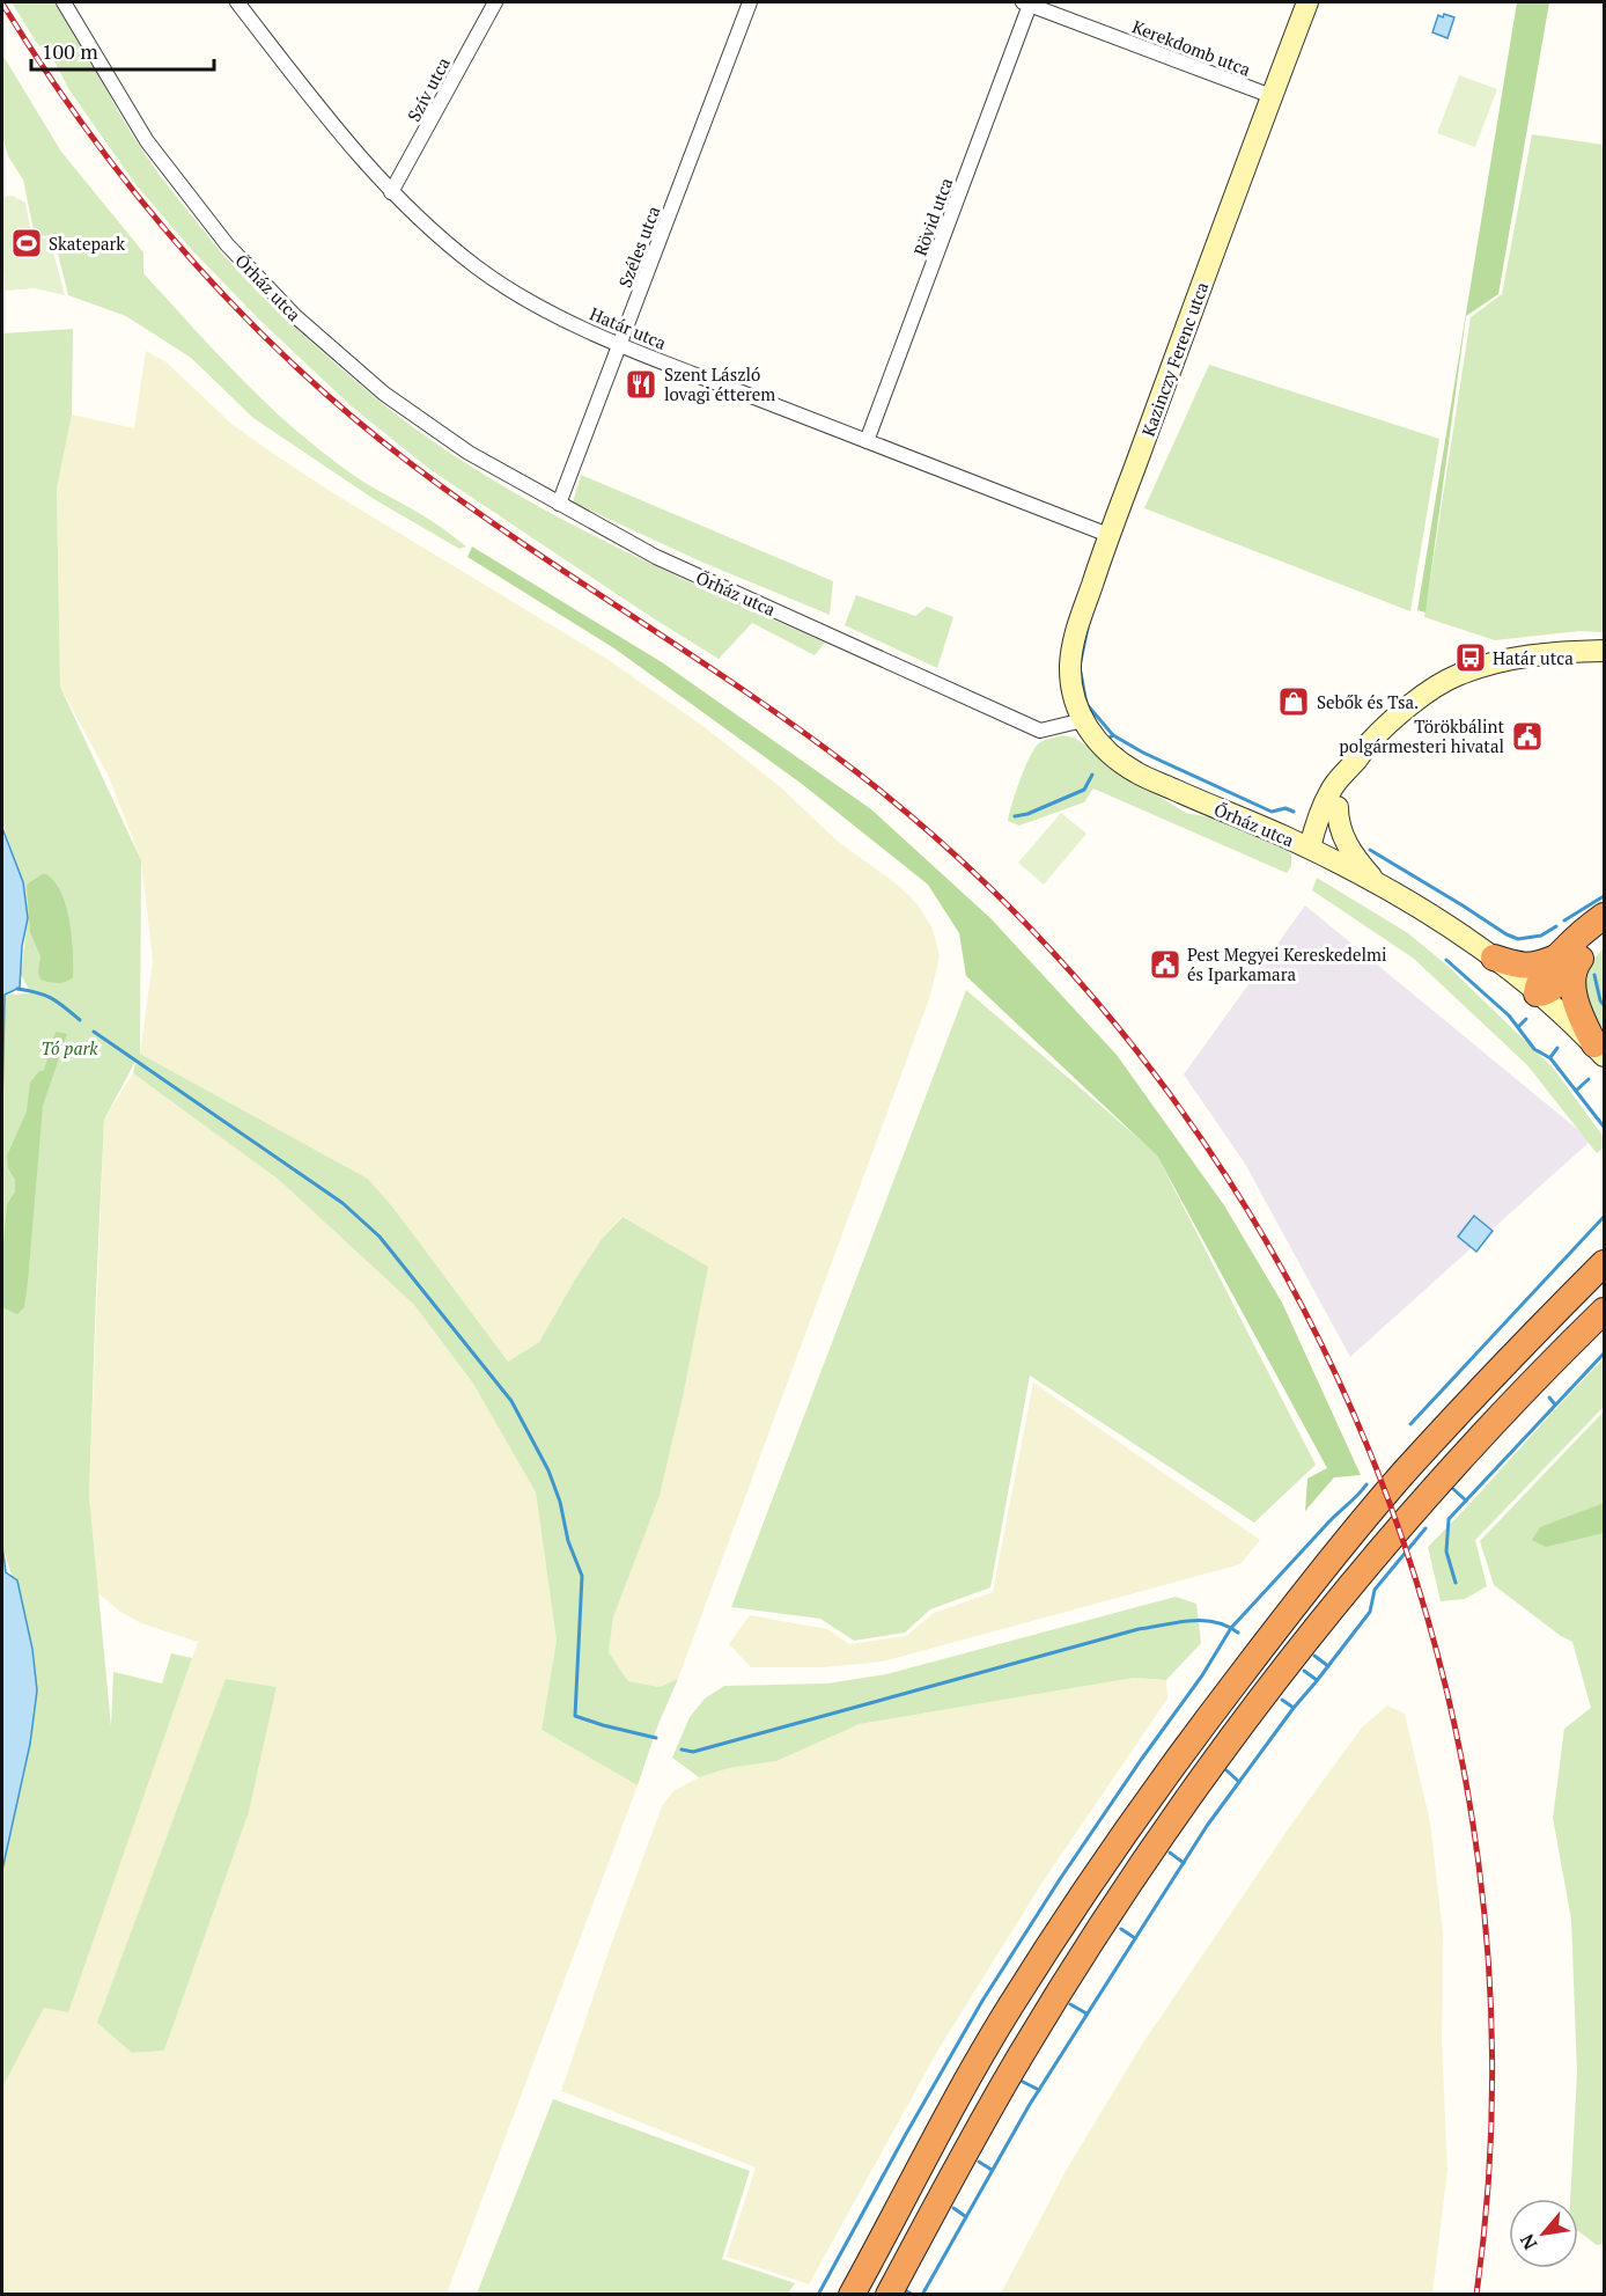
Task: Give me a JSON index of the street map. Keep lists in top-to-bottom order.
{
  "streets": {
    "street": [
      "Kerekdomb utca",
      "Szív utca",
      "Rövid utca",
      "Széles utca",
      "Őrház utca",
      "Határ utca",
      "Kazinczy Ferenc utca"
    ]
  },
  "crossings": [
    ["Kerekdomb utca", "Rövid utca"],
    ["Kerekdomb utca", "Kazinczy Ferenc utca"],
    ["Szív utca", "Határ utca"],
    ["Rövid utca", "Határ utca"],
    ["Széles utca", "Őrház utca"],
    ["Széles utca", "Határ utca"],
    ["Őrház utca", "Kazinczy Ferenc utca"],
    ["Határ utca", "Kazinczy Ferenc utca"]
  ],
  "parks": ["Tó park"],
  "places": {
    "sports": ["Skatepark"],
    "restaurant": ["Szent László lovagi étterem"],
    "bus stop": ["Határ utca"],
    "shop": ["Sebők és Tsa."],
    "public building": ["Törökbálint polgármesteri hivatal", "Pest Megyei Kereskedelmi és Iparkamara"]
  },
  "scale_bar": "100 m",
  "north": "bottom left"
}
